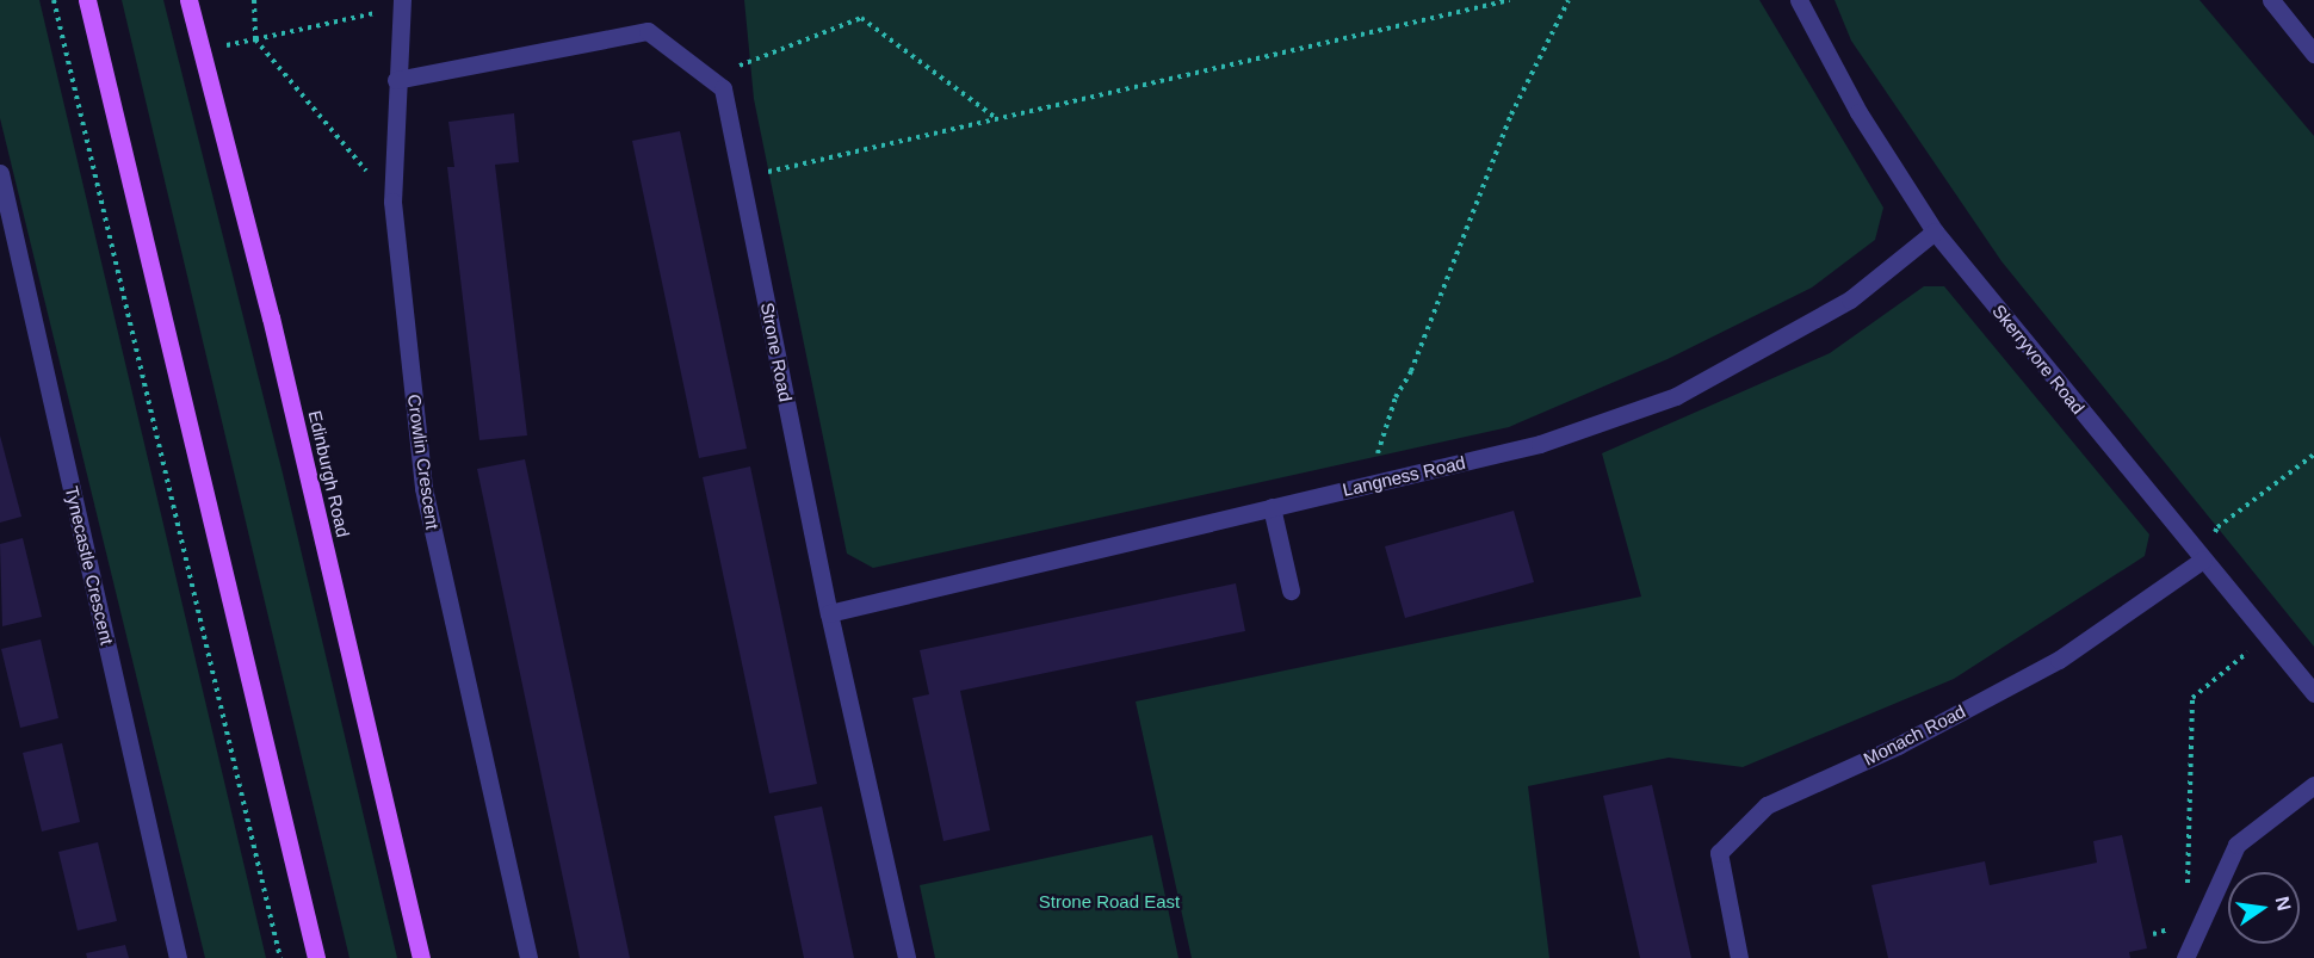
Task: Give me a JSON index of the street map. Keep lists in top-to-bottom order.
{
  "streets": {
    "main road": ["Edinburgh Road"],
    "street": [
      "Strone Road",
      "Skerryvore Road",
      "Crowlin Crescent",
      "Langness Road",
      "Tynecastle Crescent",
      "Monach Road"
    ]
  },
  "crossings": [
    ["Strone Road", "Crowlin Crescent"],
    ["Strone Road", "Langness Road"],
    ["Skerryvore Road", "Langness Road"],
    ["Skerryvore Road", "Monach Road"]
  ],
  "parks": ["Strone Road East"],
  "north": "right"
}
